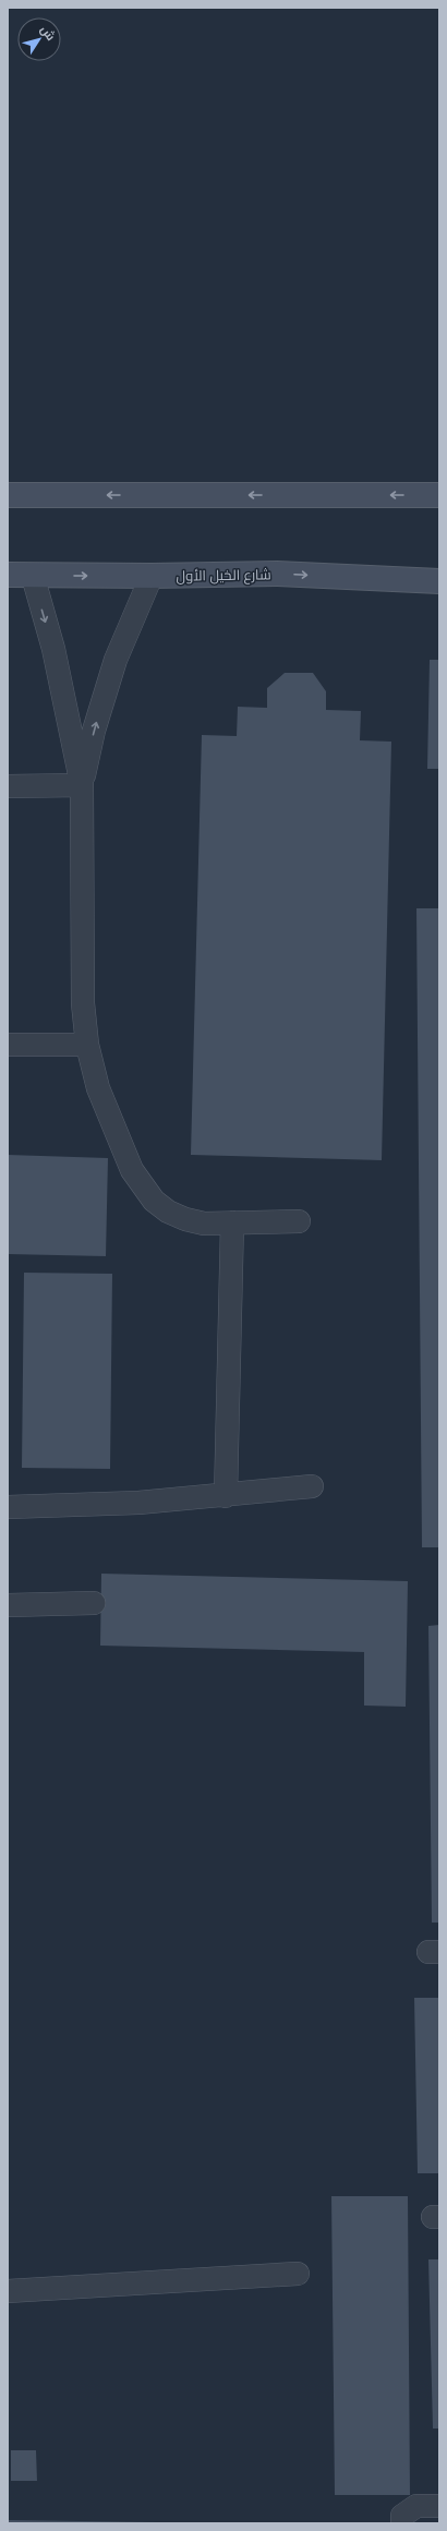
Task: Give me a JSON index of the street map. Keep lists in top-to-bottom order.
{
  "streets": {
    "main road": ["شارع الخيل الأول"]
  },
  "north": "top right"
}
